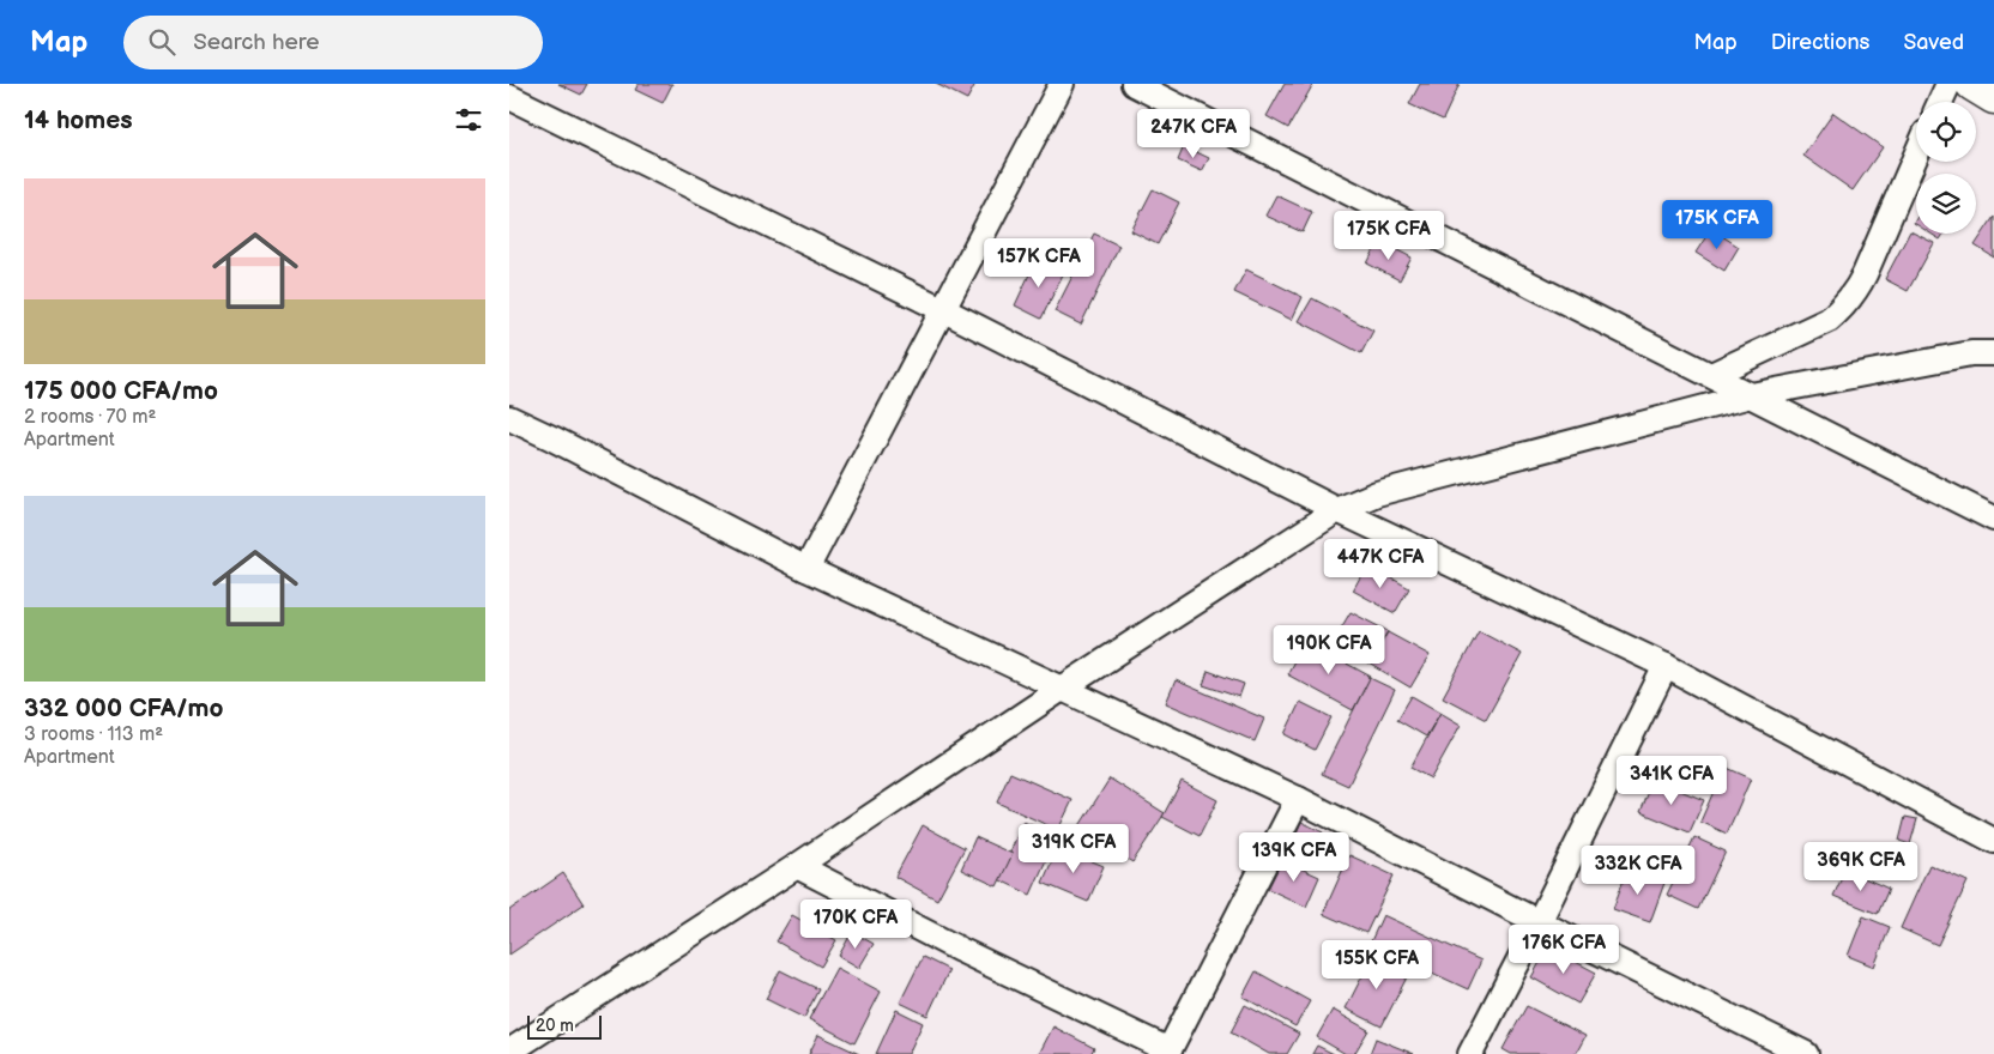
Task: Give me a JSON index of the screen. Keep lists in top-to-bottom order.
{
  "scale_bar": "20 m",
  "page": {
    "header": "Map",
    "search": "Search here",
    "nav": ["Map", "Directions", "Saved"],
    "heading": "14 homes",
    "price": [
      "247K CFA",
      "175K CFA",
      "175K CFA",
      "157K CFA",
      "447K CFA",
      "190K CFA",
      "341K CFA",
      "319K CFA",
      "139K CFA",
      "369K CFA",
      "332K CFA",
      "170K CFA",
      "176K CFA",
      "155K CFA"
    ],
    "list": [
      {
        "name": "175 000 CFA/mo",
        "note": "2 rooms · 70 m² · Apartment"
      },
      {
        "name": "332 000 CFA/mo",
        "note": "3 rooms · 113 m² · Apartment"
      }
    ],
    "scale": "20 m"
  }
}
